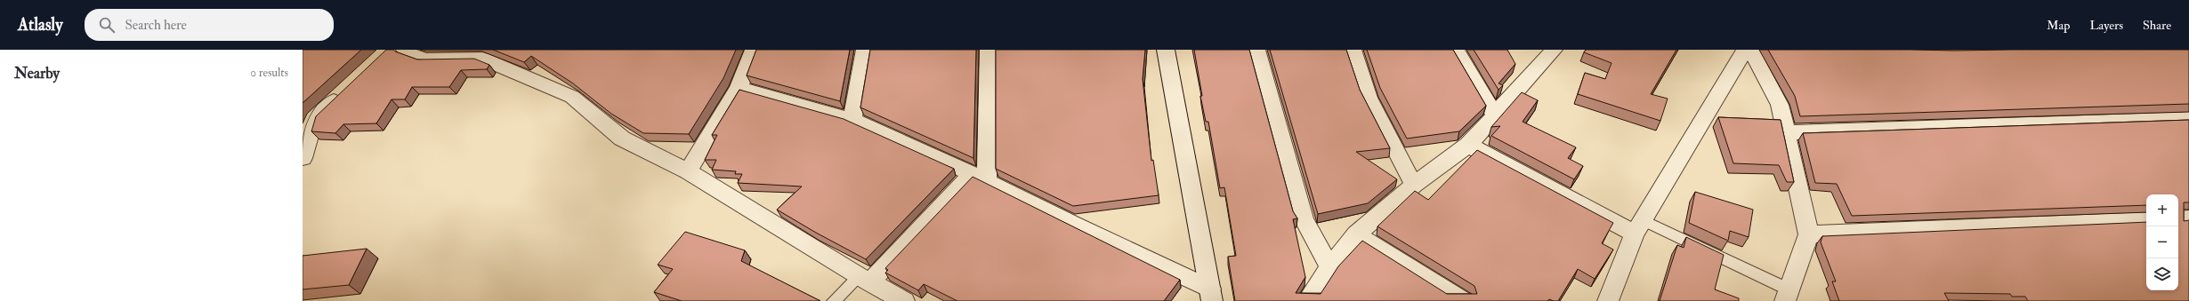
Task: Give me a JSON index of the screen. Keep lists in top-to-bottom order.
{
  "page": {
    "header": "Atlasly",
    "search": "Search here",
    "nav": ["Map", "Layers", "Share"],
    "heading": ["Nearby", "0 results"],
    "map_buttons": ["+", "−"]
  }
}
